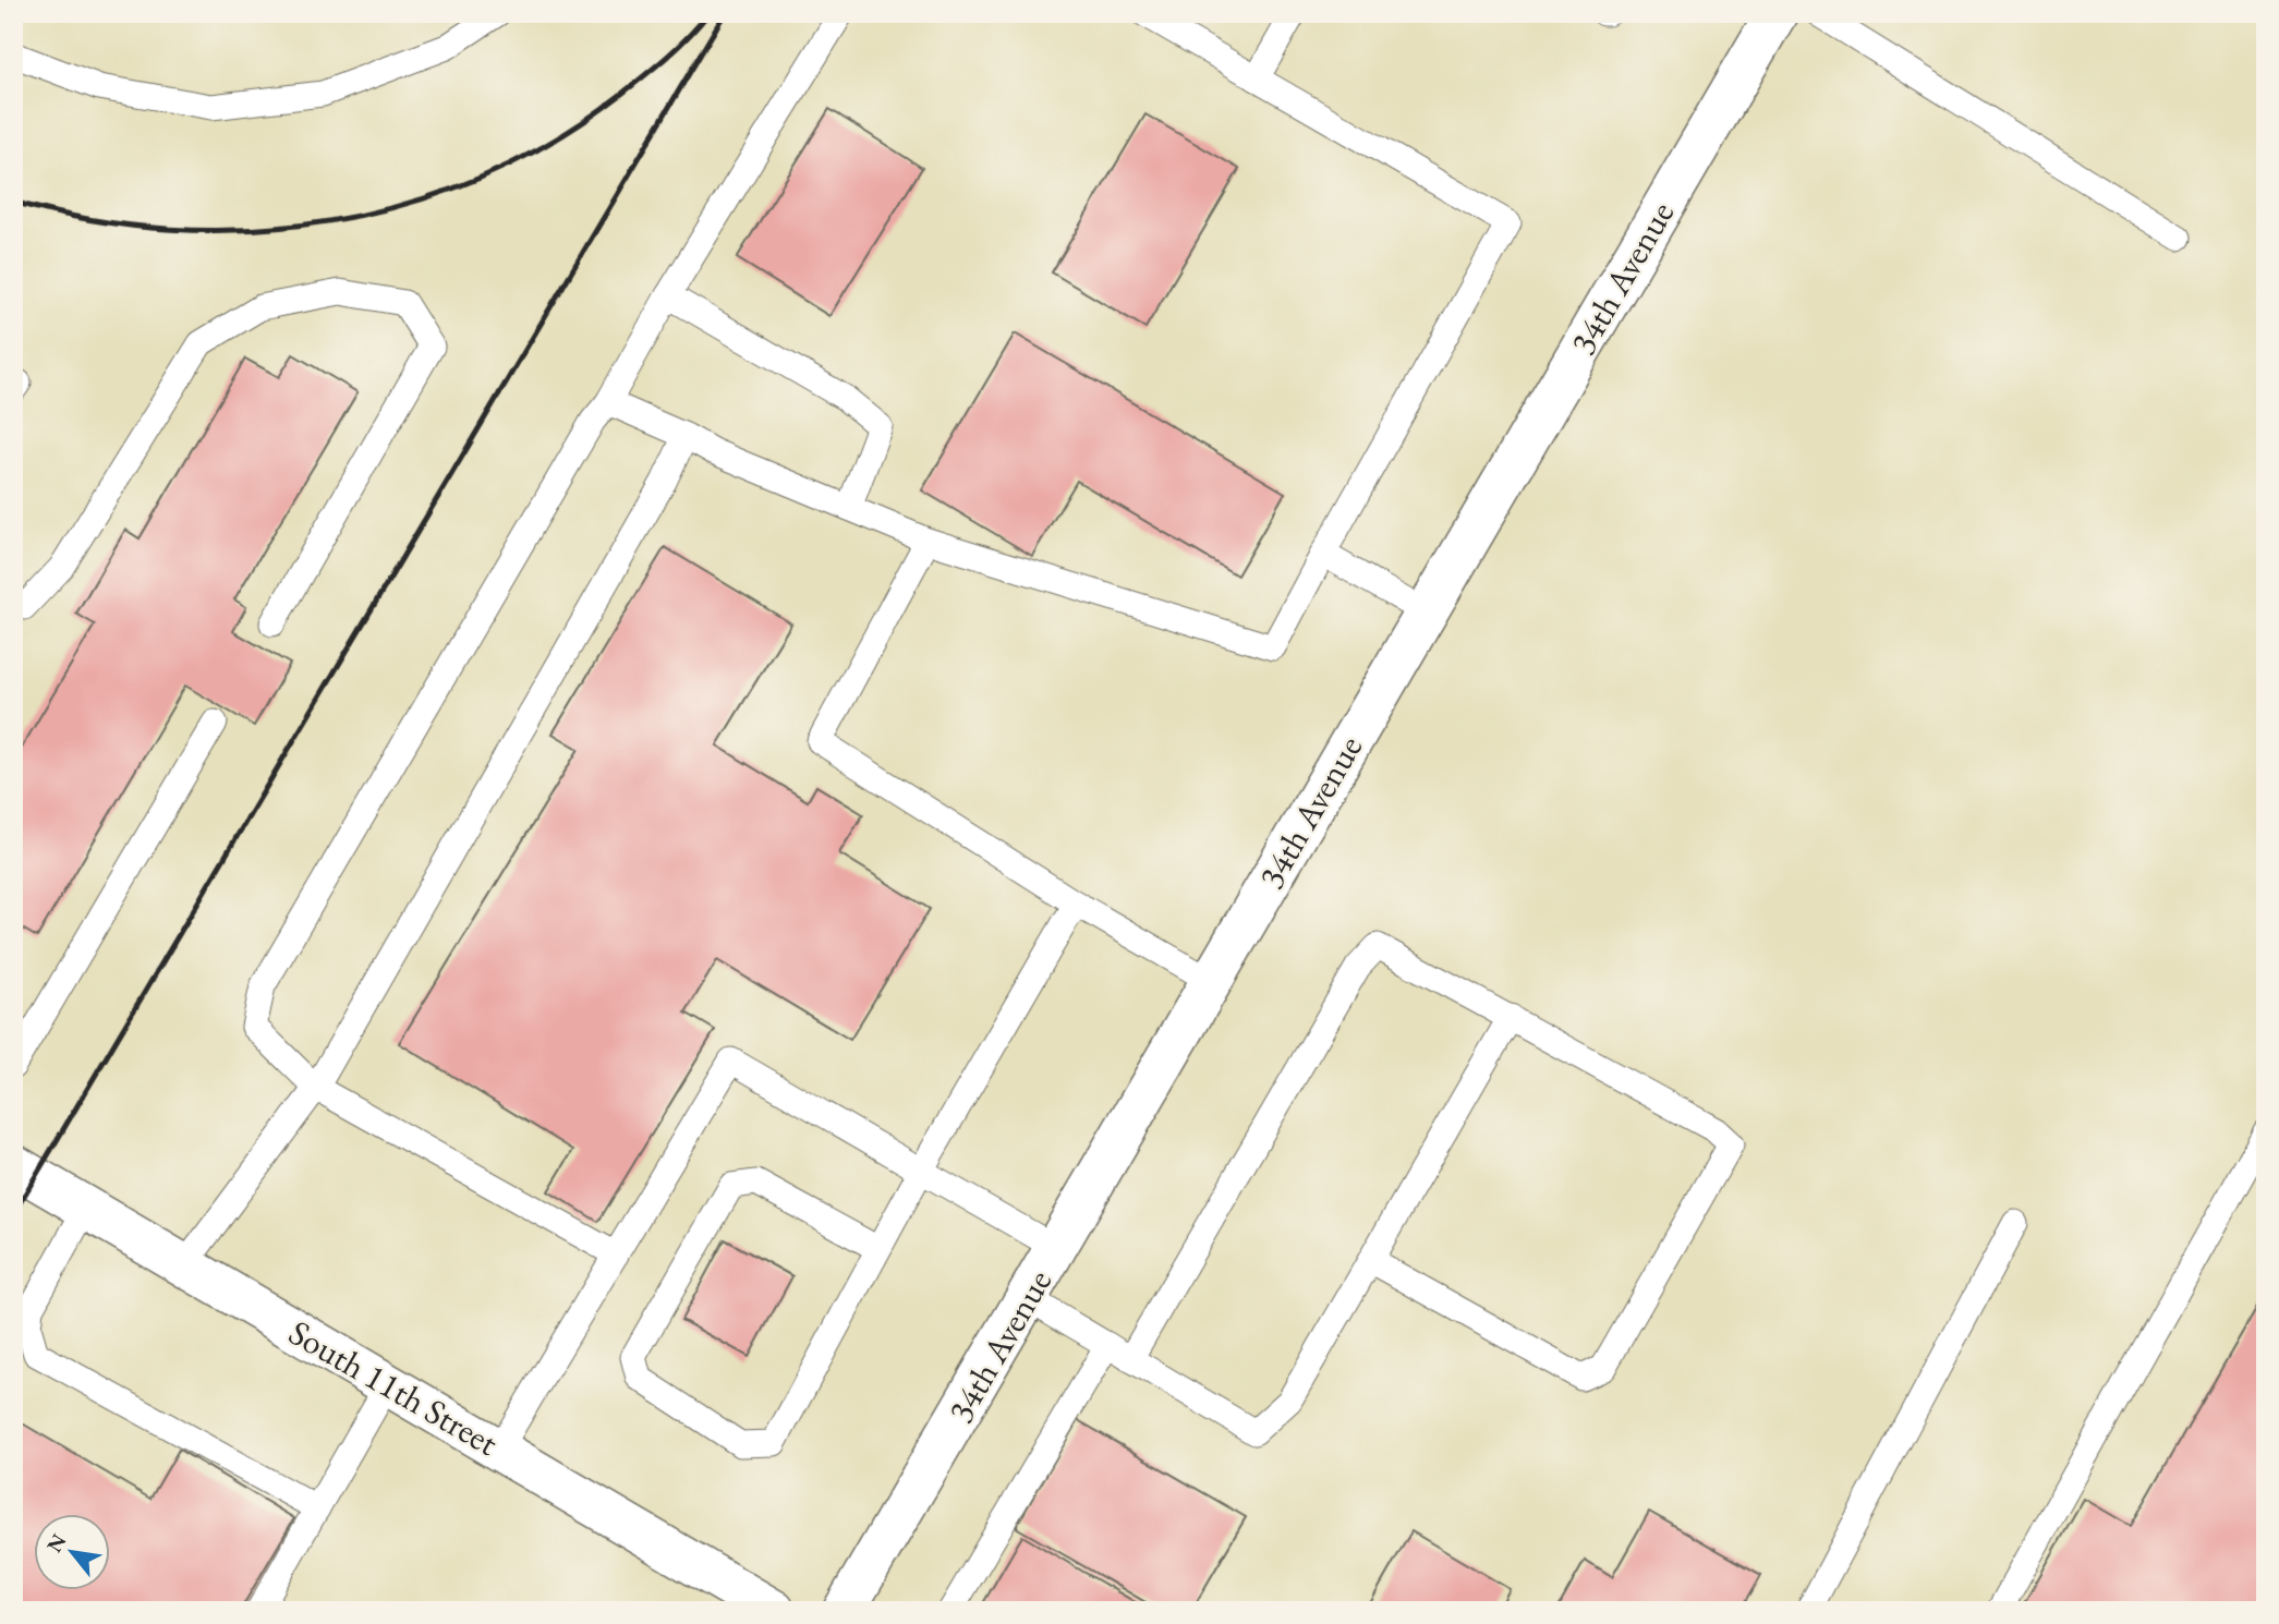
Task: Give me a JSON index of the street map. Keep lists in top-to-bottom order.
{
  "streets": {
    "street": ["34th Avenue", "South 11th Street"]
  },
  "north": "top left"
}
